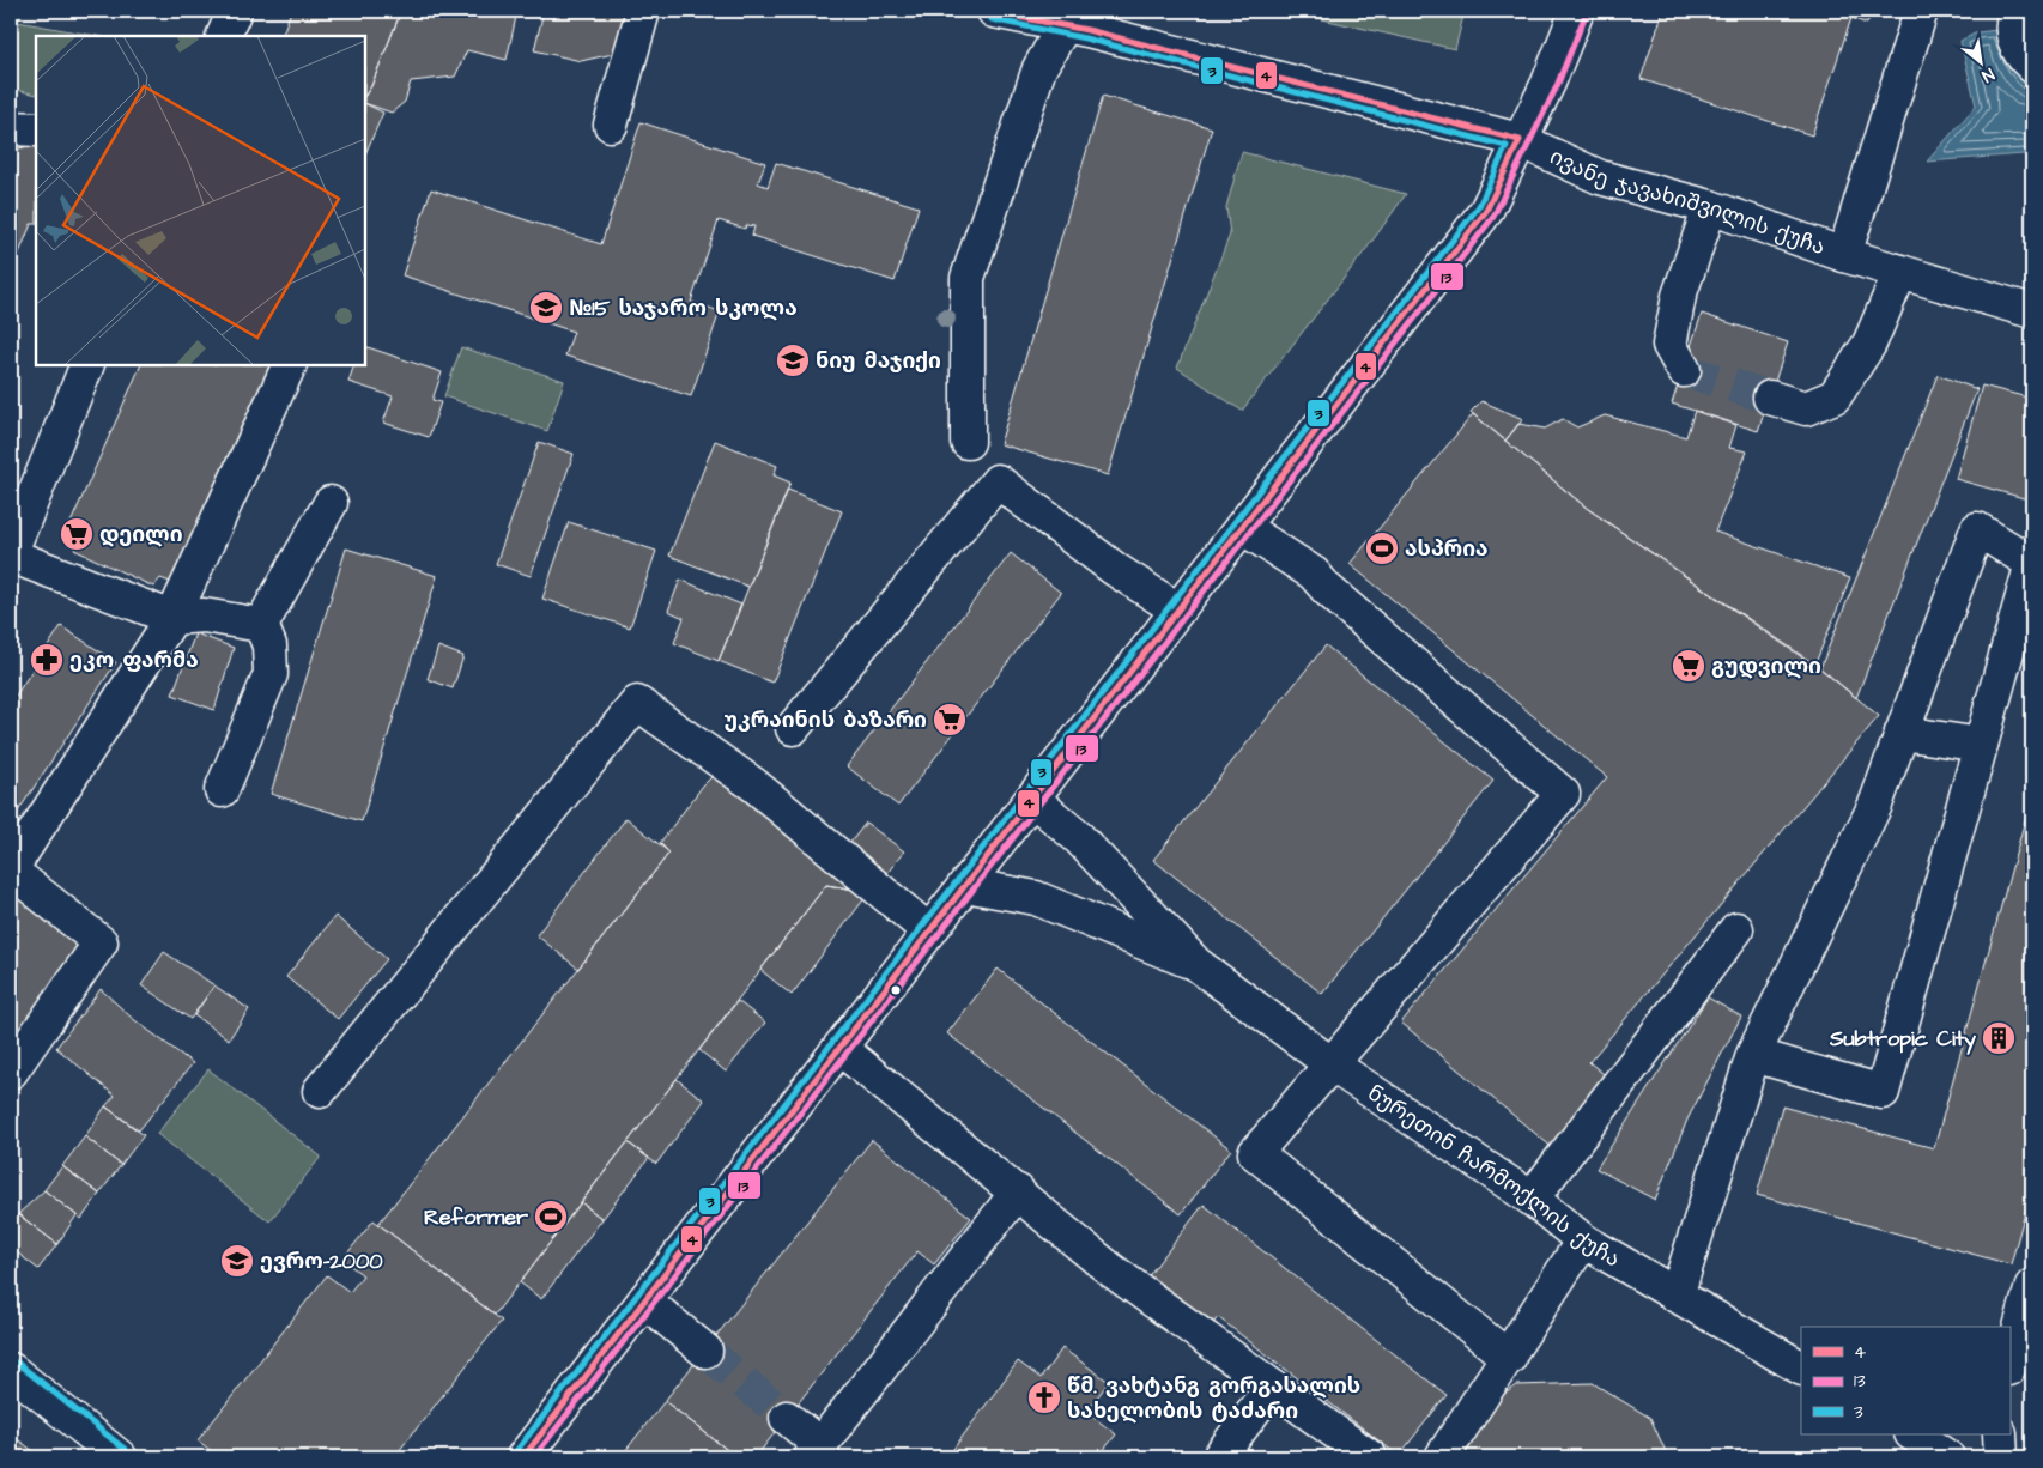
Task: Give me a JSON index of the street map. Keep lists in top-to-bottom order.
{
  "streets": {
    "street": ["ივანე ჯავახიშვილის ქუჩა", "ნურეთინ ჩარმოქლის ქუჩა"]
  },
  "places": {
    "school or university": ["№15 საჯარო სკოლა", "ნიუ მაჯიქი", "ევრო-2000"],
    "supermarket": ["დეილი", "გუდვილი", "უკრაინის ბაზარი"],
    "sports": ["ასპრია", "Reformer"],
    "pharmacy": ["ეკო ფარმა"],
    "building": ["Subtropic City"],
    "church": ["წმ. ვახტანგ გორგასალის სახელობის ტაძარი"]
  },
  "lines": ["transit line 4", "transit line 13", "transit line 3"],
  "legend": ["4", "13", "3"],
  "north": "bottom right"
}
